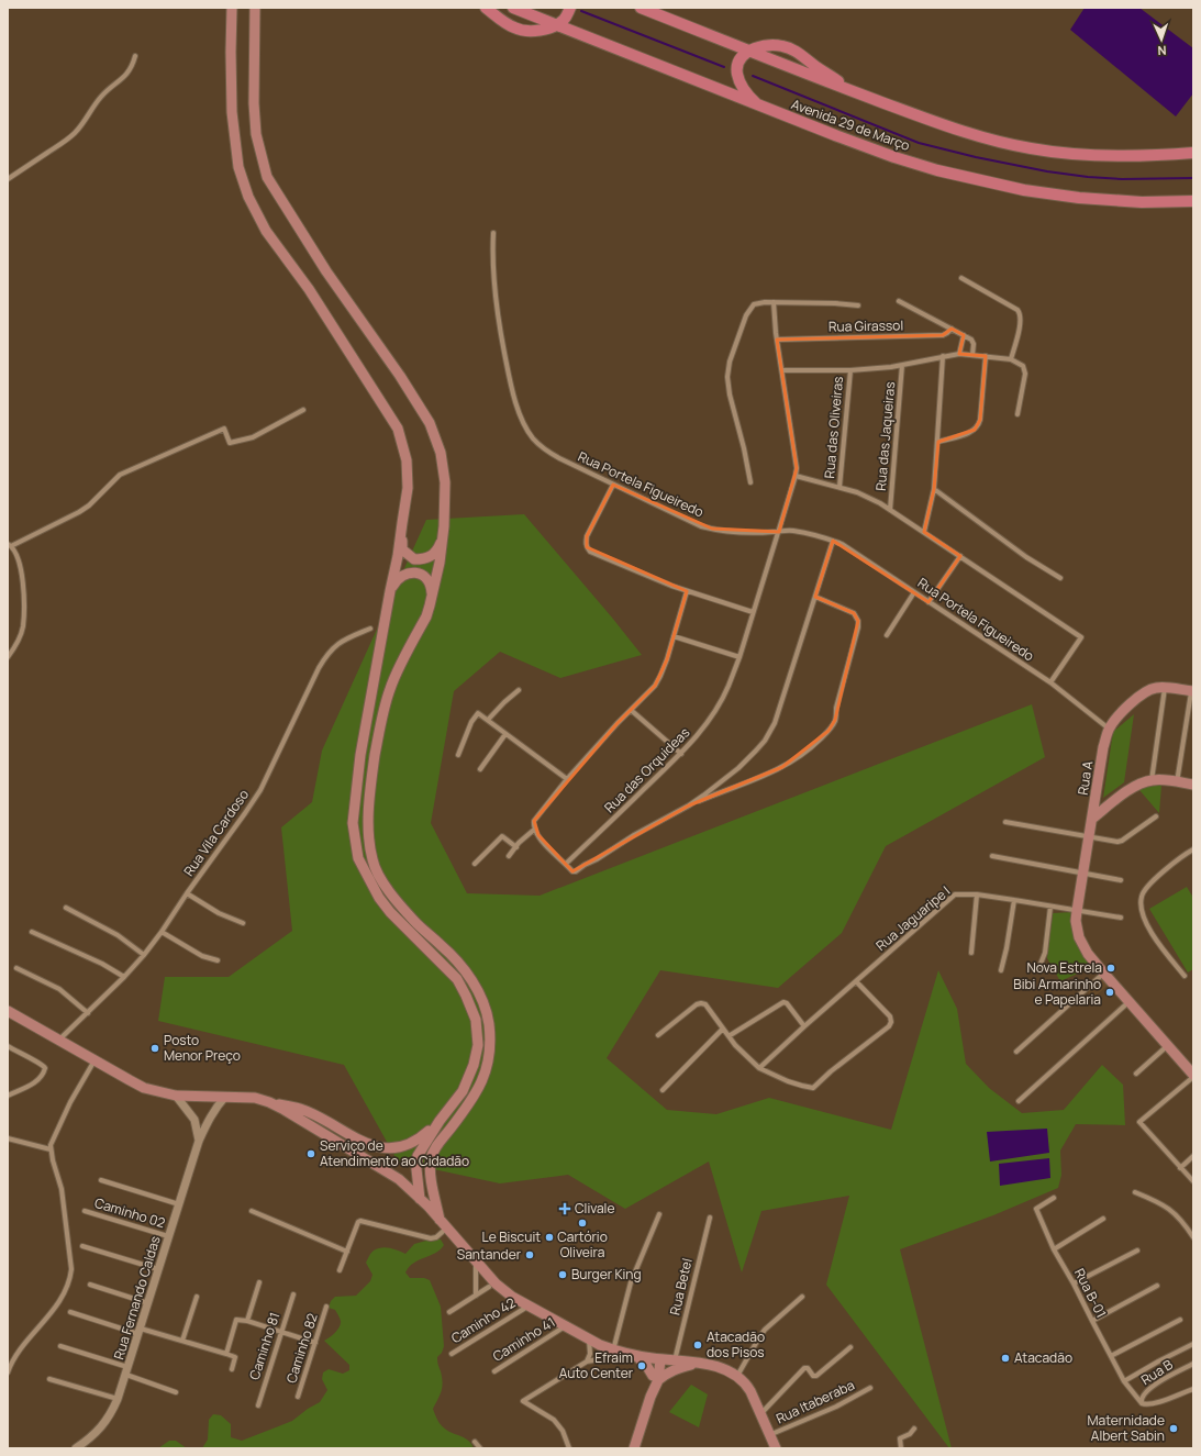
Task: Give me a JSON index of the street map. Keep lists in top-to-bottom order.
{
  "streets": {
    "main road": ["Avenida 29 de Março", "Rua A"],
    "street": [
      "Rua Girassol",
      "Rua das Oliveiras",
      "Rua das Jaqueiras",
      "Rua Portela Figueiredo",
      "Rua das Orquideas",
      "Rua Vila Cardoso",
      "Rua Jaguaripe I",
      "Caminho 02",
      "Rua Betel",
      "Rua B-01",
      "Rua Fernando Caldas",
      "Caminho 42",
      "Caminho 41",
      "Caminho 81",
      "Caminho 82",
      "Rua B",
      "Rua Itaberaba"
    ]
  },
  "crossings": [
    ["Rua Girassol", "Rua das Orquideas"],
    ["Rua Portela Figueiredo", "Rua das Orquideas"],
    ["Rua Portela Figueiredo", "Rua A"],
    ["Caminho 02", "Rua Fernando Caldas"],
    ["Rua B-01", "Rua B"]
  ],
  "places": {
    "other": [
      "Nova Estrela",
      "Bibi Armarinho e Papelaria",
      "Posto Menor Preço",
      "Serviço de Atendimento ao Cidadão",
      "Cartório Oliveira",
      "Le Biscuit",
      "Santander",
      "Burger King",
      "Atacadão dos Pisos",
      "Atacadão",
      "Efraim Auto Center",
      "Maternidade Albert Sabin"
    ],
    "health": ["Clivale"]
  },
  "north": "bottom"
}
